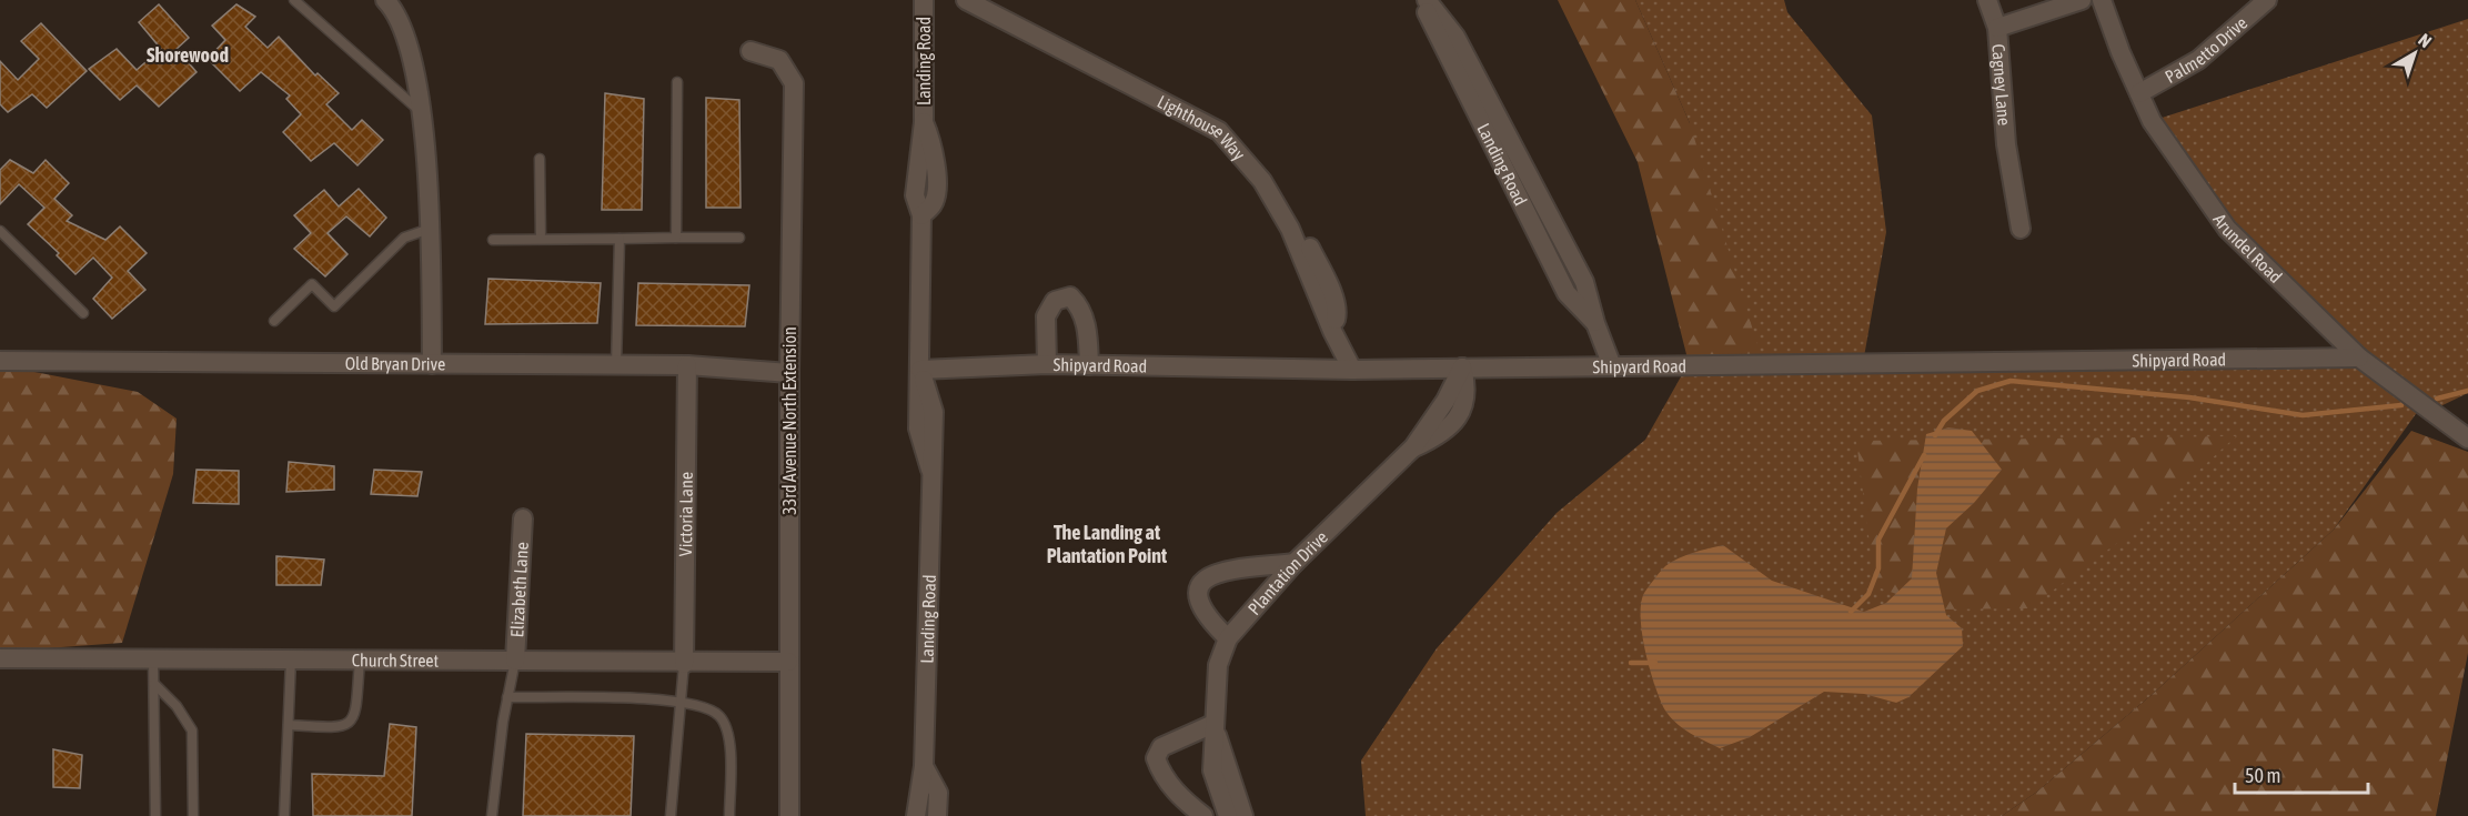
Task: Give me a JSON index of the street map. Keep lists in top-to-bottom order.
{
  "streets": {
    "street": [
      "Palmetto Drive",
      "Landing Road",
      "Cagney Lane",
      "Lighthouse Way",
      "Arundel Road",
      "Shipyard Road",
      "Old Bryan Drive",
      "33rd Avenue North Extension",
      "Victoria Lane",
      "Plantation Drive",
      "Elizabeth Lane",
      "Church Street"
    ]
  },
  "crossings": [
    ["Palmetto Drive", "Arundel Road"],
    ["Landing Road", "Shipyard Road"],
    ["Lighthouse Way", "Shipyard Road"],
    ["Arundel Road", "Shipyard Road"],
    ["Shipyard Road", "Plantation Drive"],
    ["Old Bryan Drive", "33rd Avenue North Extension"],
    ["Old Bryan Drive", "Victoria Lane"],
    ["33rd Avenue North Extension", "Church Street"],
    ["Victoria Lane", "Church Street"],
    ["Elizabeth Lane", "Church Street"]
  ],
  "districts": ["Shorewood", "The Landing at Plantation Point"],
  "scale_bar": "50 m",
  "north": "top right"
}
